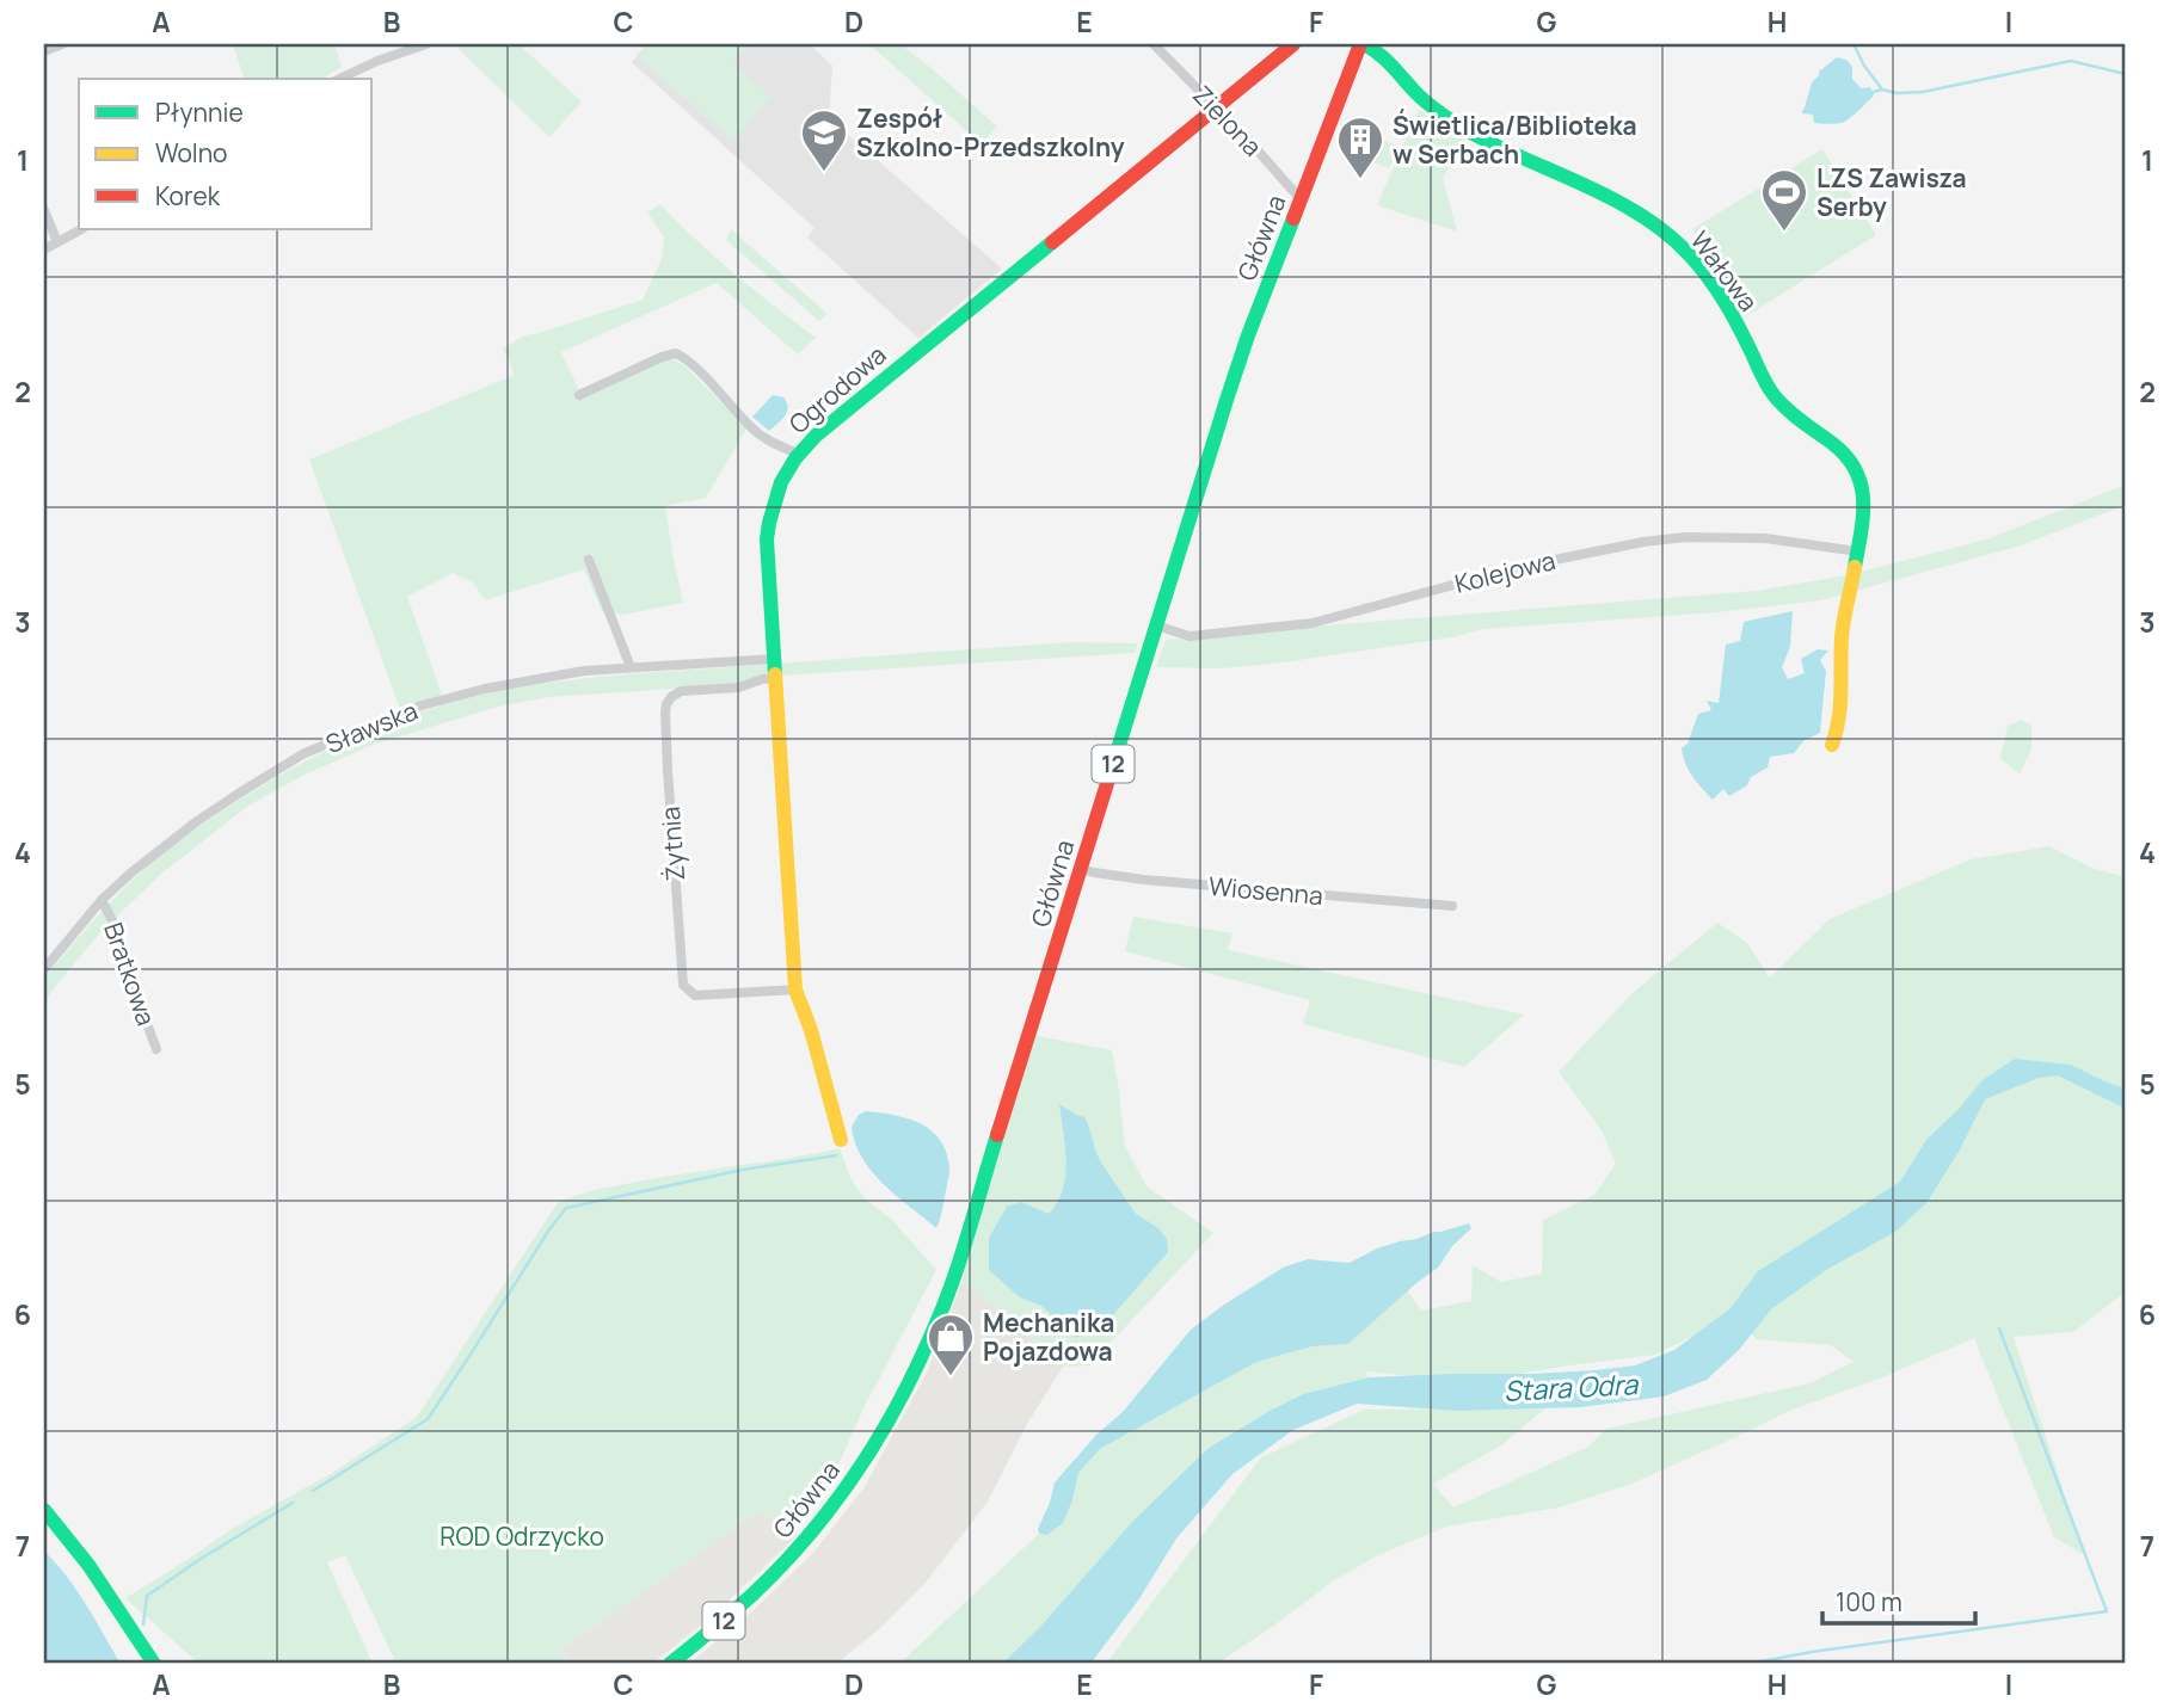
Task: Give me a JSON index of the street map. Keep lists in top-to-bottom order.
{
  "streets": {
    "street": [
      "Zielona",
      "Główna",
      "Wałowa",
      "Ogrodowa",
      "Kolejowa",
      "Sławska",
      "12",
      "Żytnia",
      "Wiosenna",
      "Bratkowa"
    ]
  },
  "crossings": [
    ["Zielona", "Główna"],
    ["Zielona", "Ogrodowa"],
    ["Główna", "Wałowa"],
    ["Główna", "Kolejowa"],
    ["Główna", "Wiosenna"],
    ["Wałowa", "Kolejowa"],
    ["Ogrodowa", "Sławska"],
    ["Ogrodowa", "Żytnia"],
    ["Sławska", "Bratkowa"]
  ],
  "water": ["Stara Odra"],
  "parks": ["ROD Odrzycko"],
  "places": {
    "school or university": ["Zespół Szkolno-Przedszkolny"],
    "building": ["Świetlica/Biblioteka w Serbach"],
    "sports": ["LZS Zawisza Serby"],
    "shop": ["Mechanika Pojazdowa"]
  },
  "legend": ["Płynnie", "Wolno", "Korek"],
  "scale_bar": "100 m",
  "grid": {
    "columns": [
      "A",
      "B",
      "C",
      "D",
      "E",
      "F",
      "G",
      "H",
      "I"
    ],
    "rows": [
      "1",
      "2",
      "3",
      "4",
      "5",
      "6",
      "7"
    ]
  }
}
